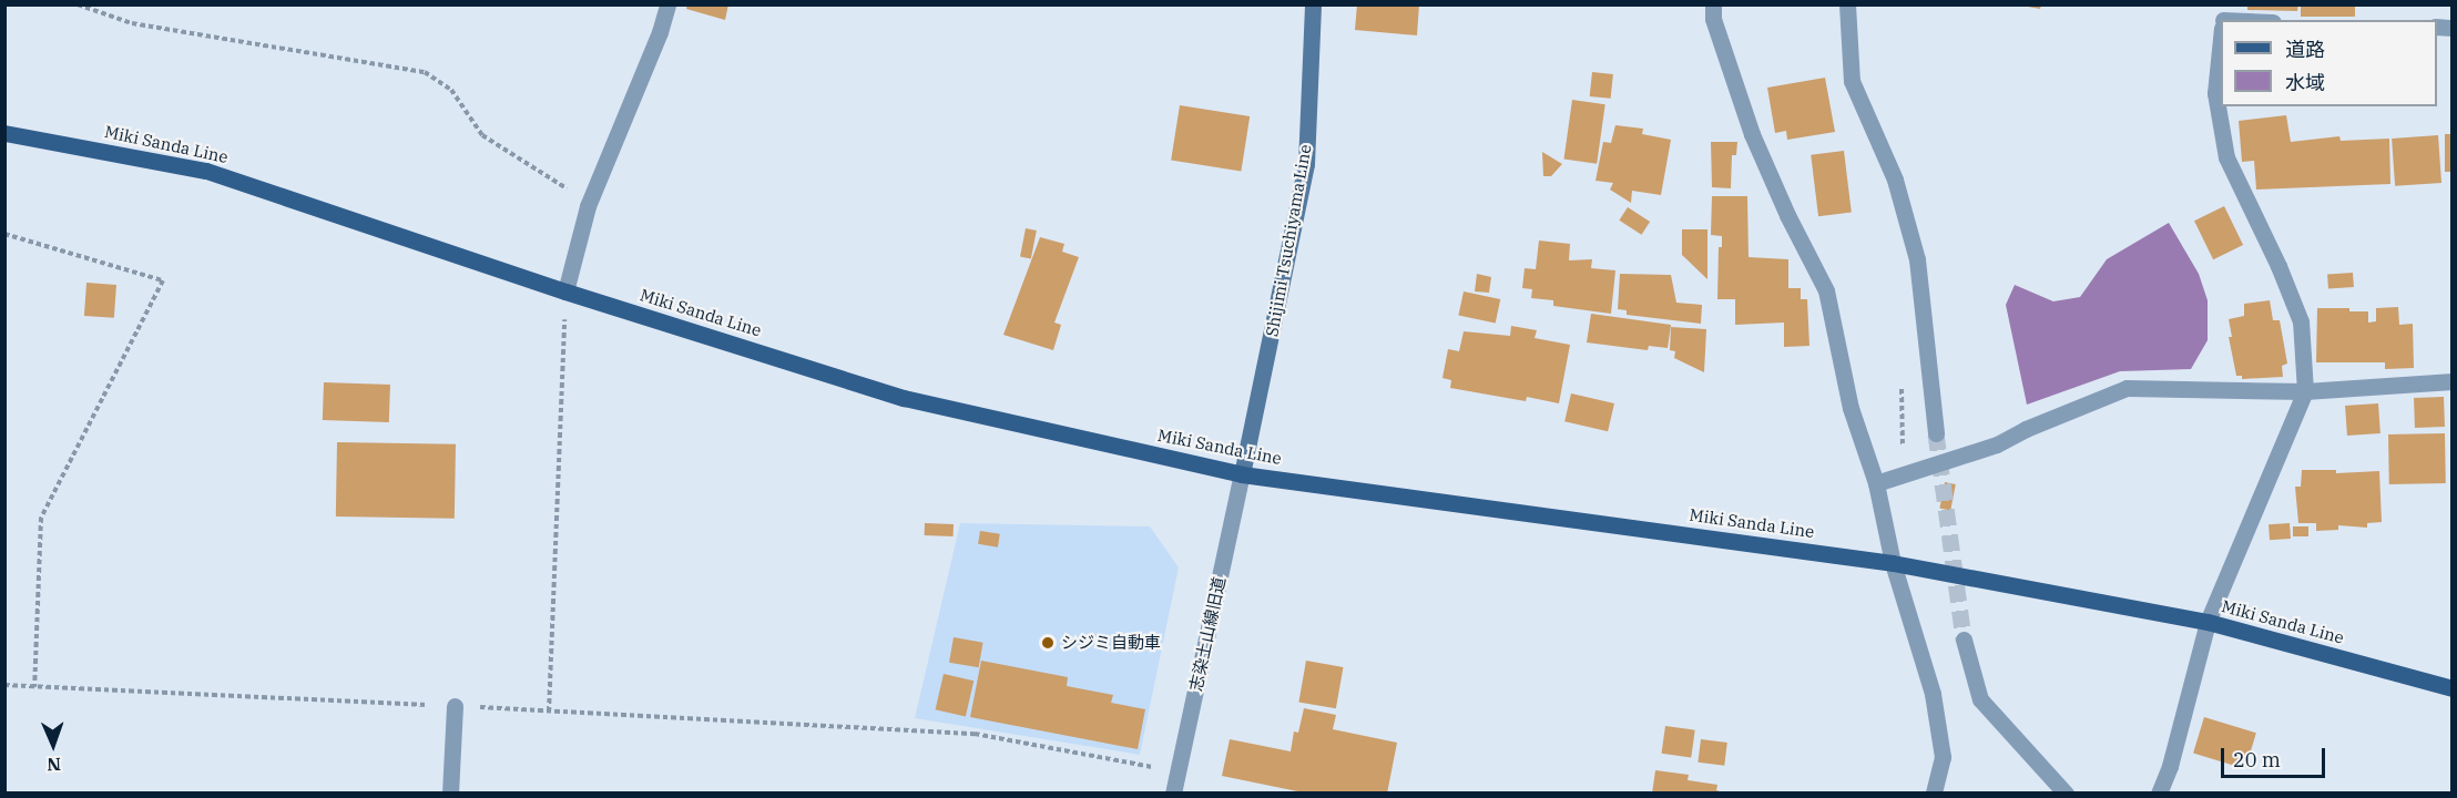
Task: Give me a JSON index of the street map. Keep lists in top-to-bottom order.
{
  "streets": {
    "main road": ["Miki Sanda Line", "Shijimi Tsuchiyama Line"],
    "street": ["志染土山線旧道"]
  },
  "crossings": [
    ["Miki Sanda Line", "Shijimi Tsuchiyama Line"],
    ["Miki Sanda Line", "志染土山線旧道"],
    ["Shijimi Tsuchiyama Line", "志染土山線旧道"]
  ],
  "places": ["シジミ自動車"],
  "legend": ["道路", "水域"],
  "scale_bar": "20 m",
  "north": "bottom"
}
